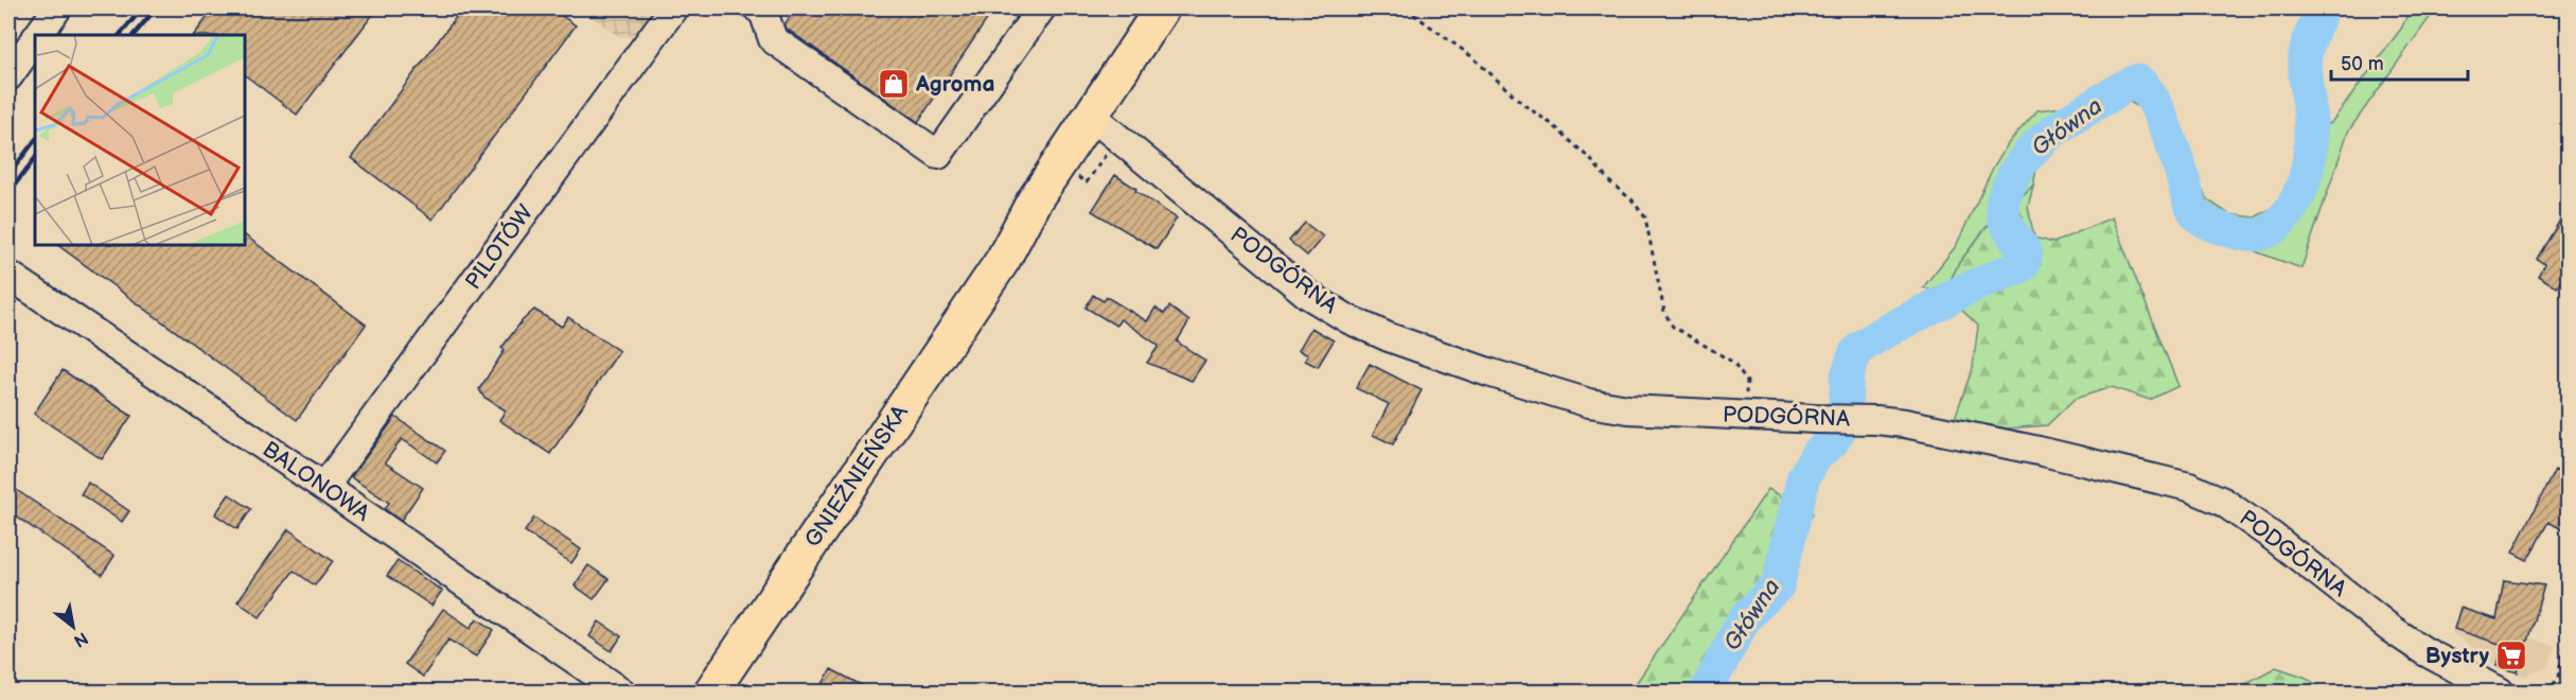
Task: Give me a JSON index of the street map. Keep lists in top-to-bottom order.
{
  "streets": {
    "main road": ["GNIEŹNIEŃSKA"],
    "street": ["PILOTÓW", "PODGÓRNA", "BALONOWA"]
  },
  "crossings": [
    ["PILOTÓW", "BALONOWA"],
    ["PODGÓRNA", "GNIEŹNIEŃSKA"]
  ],
  "water": ["Główna"],
  "places": {
    "shop": ["Agroma"],
    "supermarket": ["Bystry"]
  },
  "scale_bar": "50 m",
  "north": "bottom right"
}
